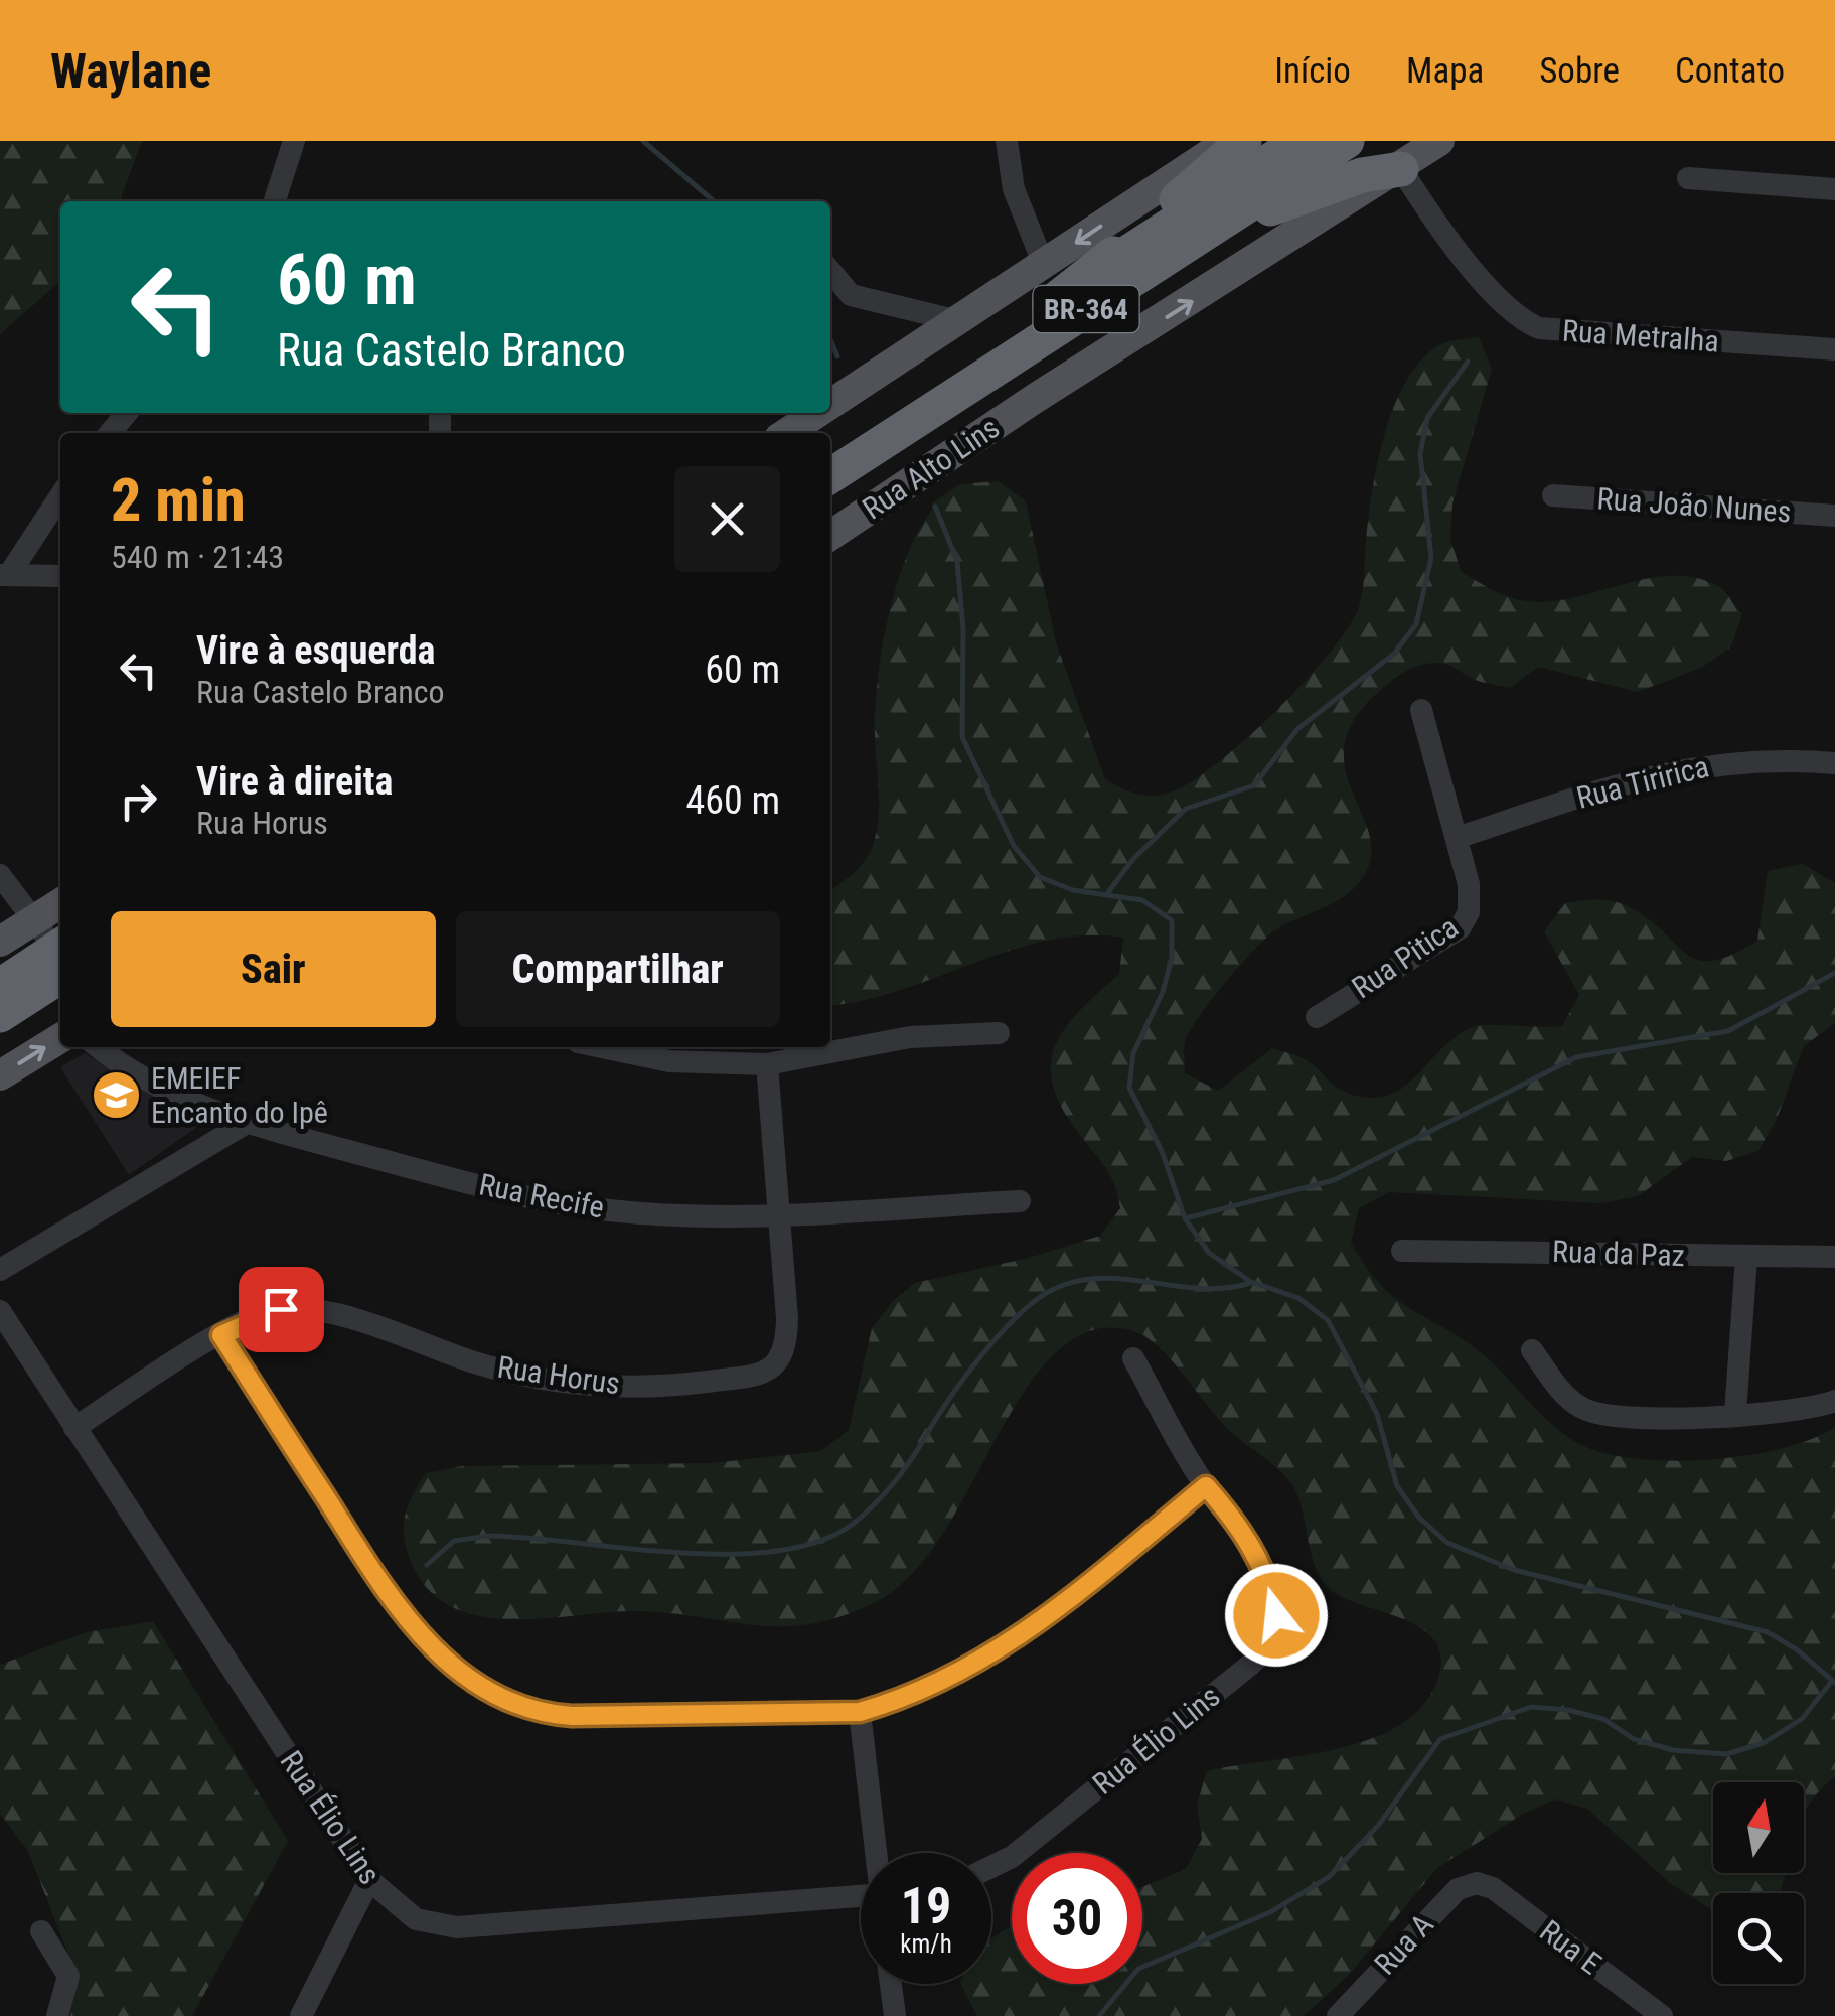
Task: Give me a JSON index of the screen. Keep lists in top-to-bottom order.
{
  "streets": {
    "highway": ["BR-364"],
    "main road": ["Rua Alto Lins"],
    "street": [
      "Rua Metralha",
      "Rua João Nunes",
      "Rua Tiririca",
      "Rua Pitica",
      "Rua Recife",
      "Rua da Paz",
      "Rua Horus",
      "Rua Élio Lins",
      "Rua A",
      "Rua E"
    ]
  },
  "crossings": [
    ["Rua Metralha", "Rua Alto Lins"],
    ["Rua Tiririca", "Rua Pitica"],
    ["Rua Recife", "Rua Horus"],
    ["Rua Horus", "Rua Élio Lins"],
    ["Rua A", "Rua E"]
  ],
  "places": {
    "school or university": ["EMEIEF Encanto do Ipê"]
  },
  "north": "top",
  "page": {
    "header": "Waylane",
    "nav": [
      "Início",
      "Mapa",
      "Sobre",
      "Contato"
    ],
    "turn": ["60 m", "Rua Castelo Branco"],
    "heading": ["2 min", "540 m · 21:43"],
    "list": [
      {
        "name": "Vire à esquerda",
        "note": "Rua Castelo Branco",
        "value": "60 m"
      },
      {
        "name": "Vire à direita",
        "note": "Rua Horus",
        "value": "460 m"
      }
    ],
    "buttons": ["Sair", "Compartilhar"],
    "speed": "19 km/h",
    "limit": "30"
  }
}
